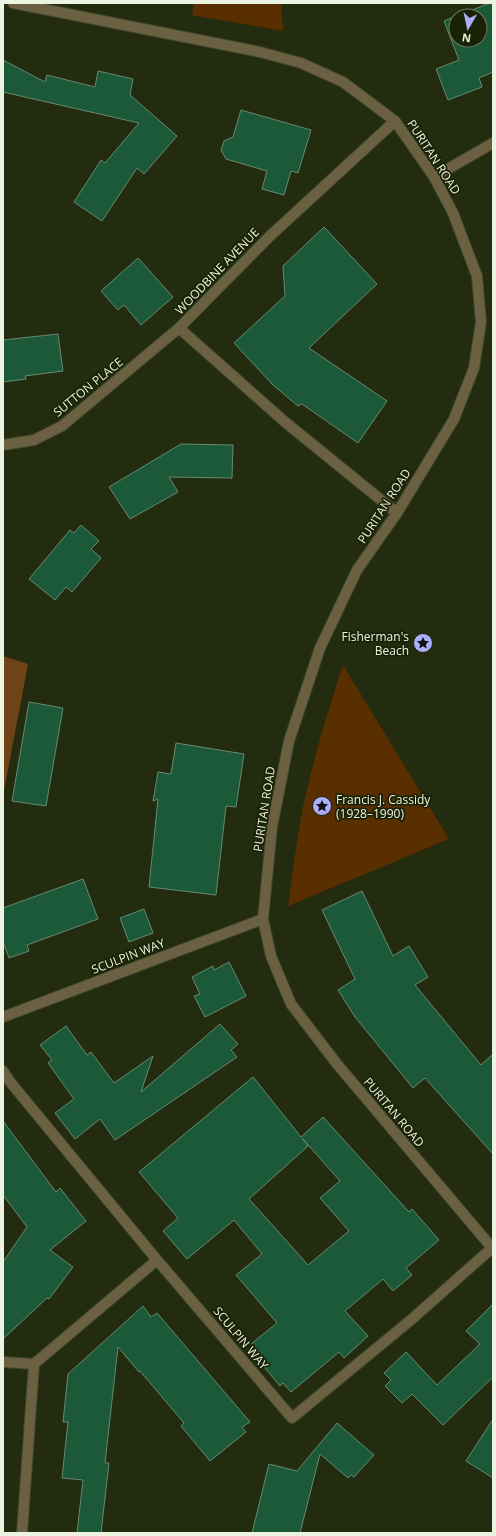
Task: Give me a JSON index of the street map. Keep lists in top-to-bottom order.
{
  "streets": {
    "street": [
      "PURITAN ROAD",
      "WOODBINE AVENUE",
      "SUTTON PLACE",
      "SCULPIN WAY"
    ]
  },
  "crossings": [
    ["PURITAN ROAD", "WOODBINE AVENUE"],
    ["PURITAN ROAD", "SCULPIN WAY"],
    ["WOODBINE AVENUE", "SUTTON PLACE"]
  ],
  "places": {
    "place": ["Fisherman's Beach", "Francis J. Cassidy (1928–1990)"]
  },
  "north": "bottom"
}
